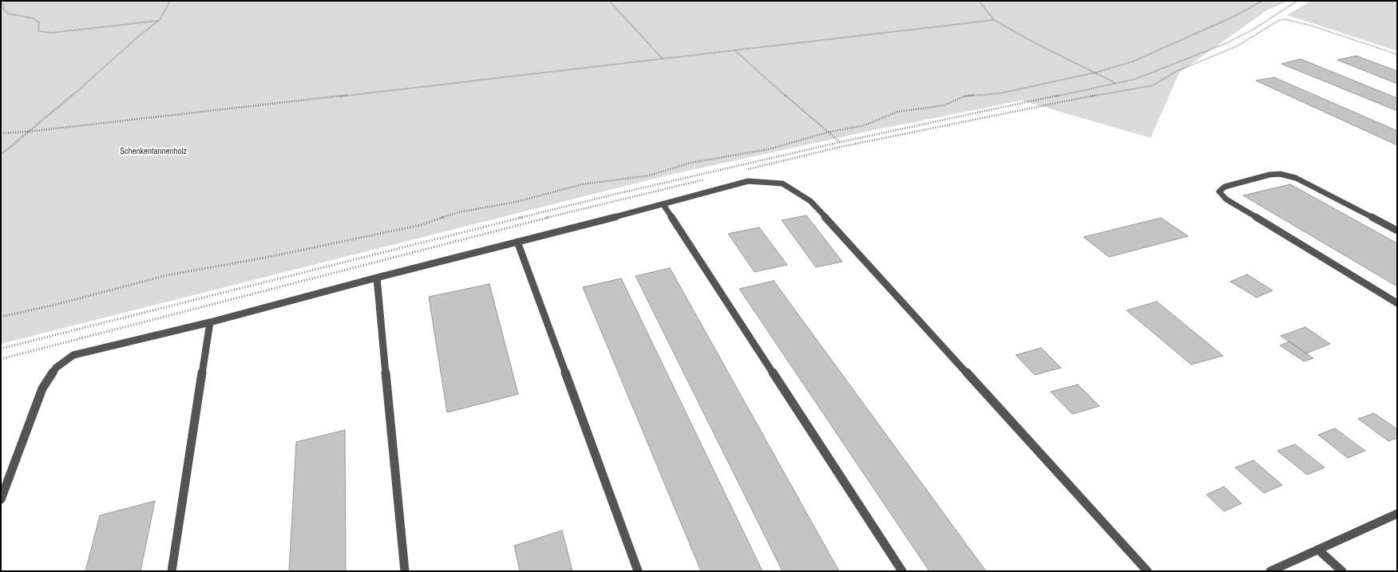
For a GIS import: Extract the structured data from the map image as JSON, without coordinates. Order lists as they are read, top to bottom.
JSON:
{
  "parks": ["Schenkentannenholz"]
}
